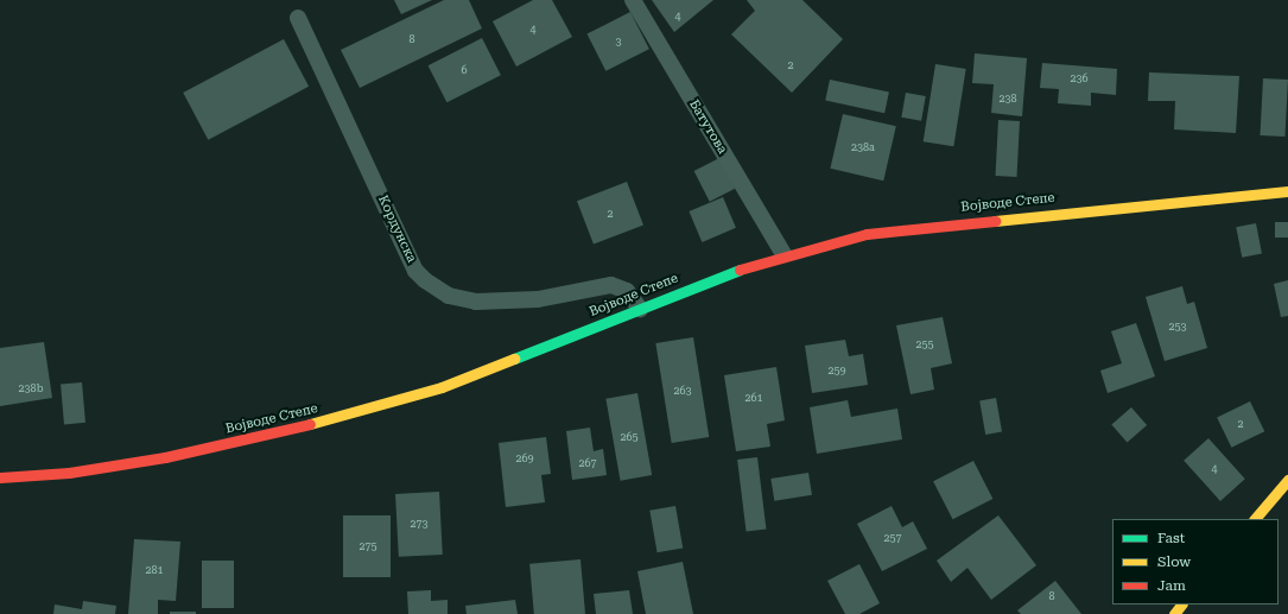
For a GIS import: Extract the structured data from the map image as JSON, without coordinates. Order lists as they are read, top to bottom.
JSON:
{
  "streets": {
    "main road": ["Војводе Степе"],
    "lane": ["Батутова", "Кордунска"]
  },
  "crossings": [
    ["Батутова", "Војводе Степе"],
    ["Војводе Степе", "Кордунска"]
  ],
  "house_numbers": [
    "4",
    "4",
    "8",
    "3",
    "2",
    "6",
    "236",
    "238",
    "238a",
    "2",
    "253",
    "255",
    "259",
    "238b",
    "263",
    "261",
    "2",
    "265",
    "269",
    "267",
    "4",
    "273",
    "257",
    "275",
    "281",
    "8"
  ],
  "legend": ["Fast", "Slow", "Jam"]
}
